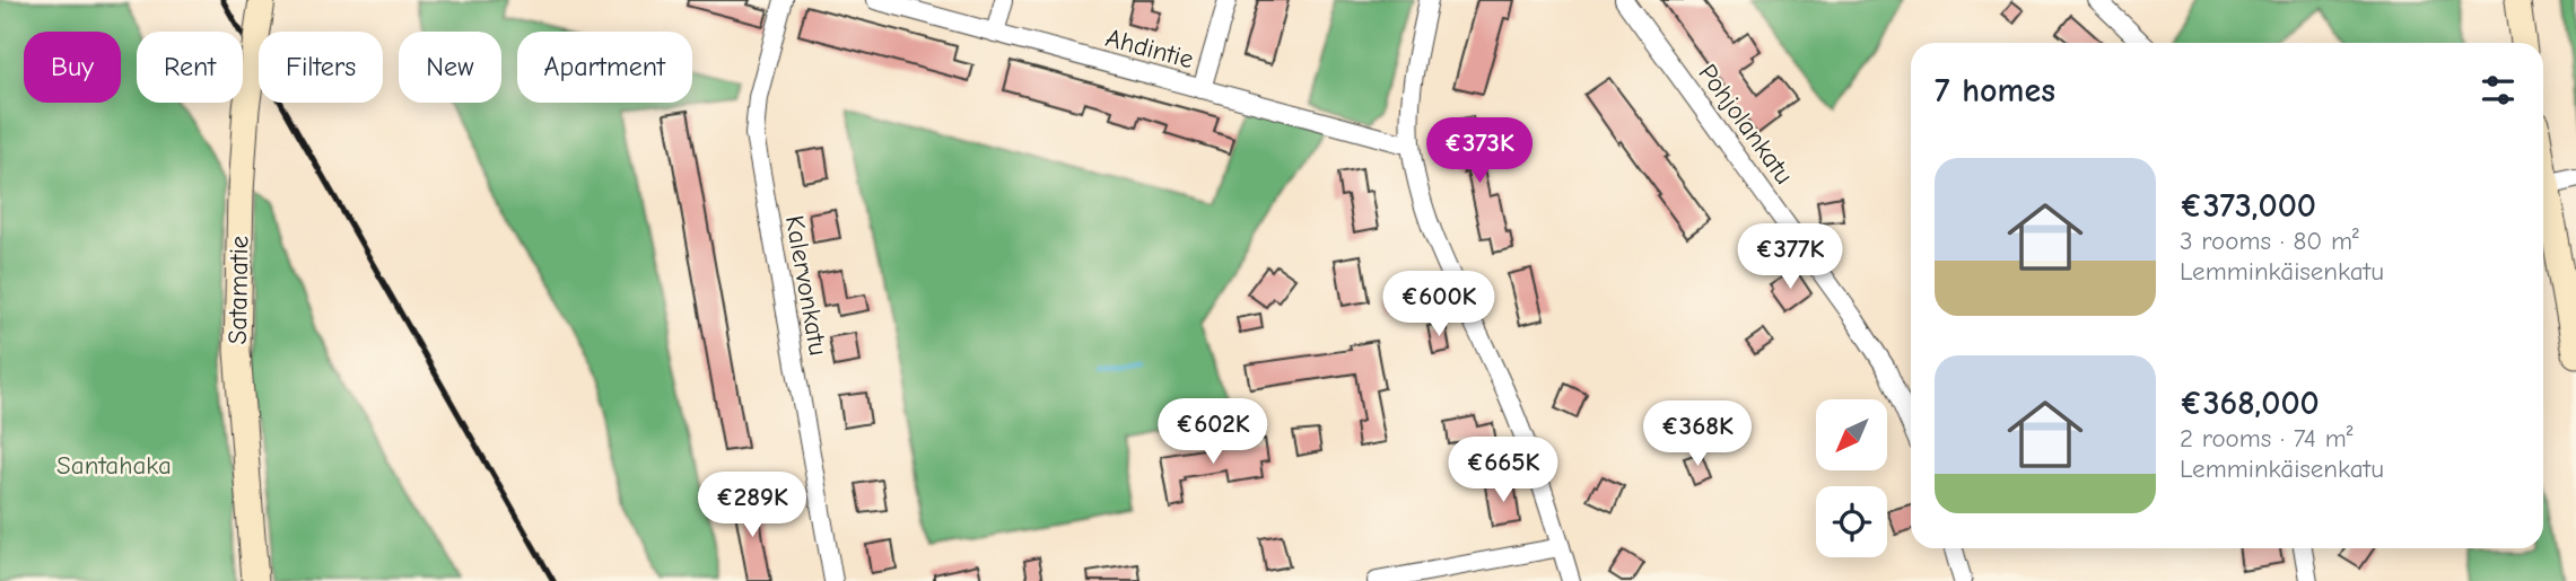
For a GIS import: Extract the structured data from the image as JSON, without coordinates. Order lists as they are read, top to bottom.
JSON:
{
  "streets": {
    "main road": ["Satamatie"],
    "street": ["Ahdintie", "Pohjolankatu", "Kalervonkatu"]
  },
  "parks": ["Santahaka"],
  "north": "bottom left",
  "page": {
    "chip": [
      "Buy",
      "Rent",
      "Filters",
      "New",
      "Apartment"
    ],
    "heading": "7 homes",
    "price": [
      "€373K",
      "€377K",
      "€600K",
      "€602K",
      "€368K",
      "€665K",
      "€289K"
    ],
    "list": [
      {
        "name": "€373,000",
        "note": "3 rooms · 80 m² · Lemminkäisenkatu"
      },
      {
        "name": "€368,000",
        "note": "2 rooms · 74 m² · Lemminkäisenkatu"
      }
    ]
  }
}
